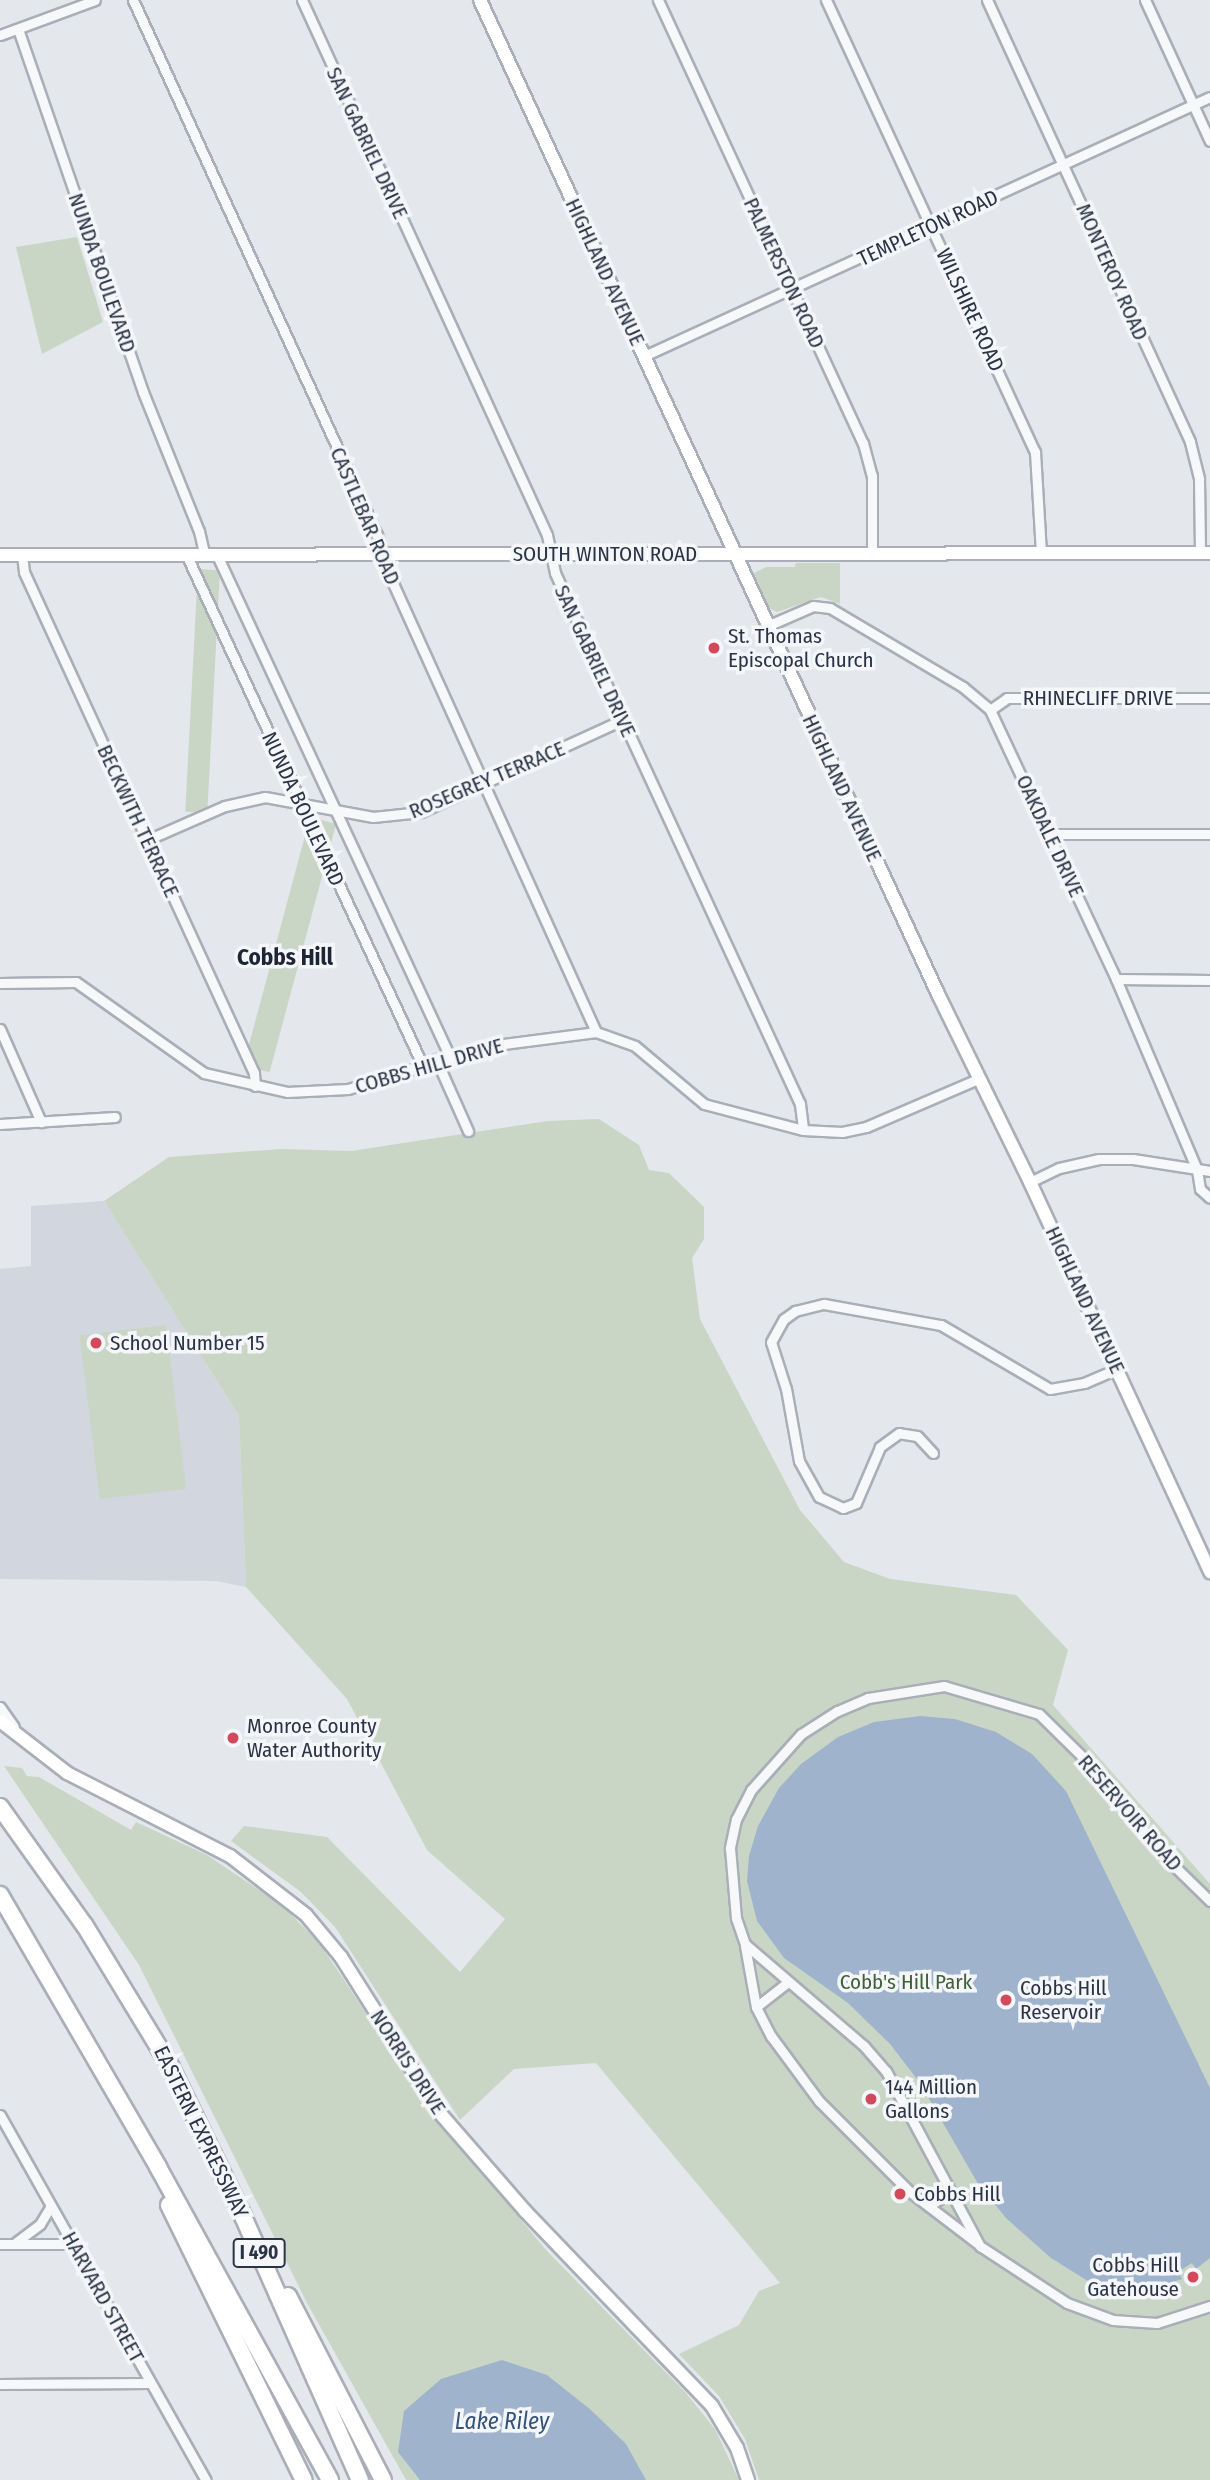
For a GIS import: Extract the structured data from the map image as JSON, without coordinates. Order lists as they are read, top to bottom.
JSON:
{
  "streets": {
    "highway": ["EASTERN EXPRESSWAY", "I 490"],
    "street": [
      "SAN GABRIEL DRIVE",
      "TEMPLETON ROAD",
      "HIGHLAND AVENUE",
      "MONTEROY ROAD",
      "NUNDA BOULEVARD",
      "PALMERSTON ROAD",
      "WILSHIRE ROAD",
      "CASTLEBAR ROAD",
      "SOUTH WINTON ROAD",
      "RHINECLIFF DRIVE",
      "ROSEGREY TERRACE",
      "BECKWITH TERRACE",
      "OAKDALE DRIVE",
      "COBBS HILL DRIVE",
      "RESERVOIR ROAD",
      "NORRIS DRIVE",
      "HARVARD STREET"
    ]
  },
  "crossings": [
    ["SAN GABRIEL DRIVE", "SOUTH WINTON ROAD"],
    ["SAN GABRIEL DRIVE", "ROSEGREY TERRACE"],
    ["SAN GABRIEL DRIVE", "COBBS HILL DRIVE"],
    ["TEMPLETON ROAD", "HIGHLAND AVENUE"],
    ["TEMPLETON ROAD", "MONTEROY ROAD"],
    ["TEMPLETON ROAD", "PALMERSTON ROAD"],
    ["TEMPLETON ROAD", "WILSHIRE ROAD"],
    ["HIGHLAND AVENUE", "SOUTH WINTON ROAD"],
    ["HIGHLAND AVENUE", "OAKDALE DRIVE"],
    ["HIGHLAND AVENUE", "COBBS HILL DRIVE"],
    ["MONTEROY ROAD", "SOUTH WINTON ROAD"],
    ["NUNDA BOULEVARD", "SOUTH WINTON ROAD"],
    ["NUNDA BOULEVARD", "ROSEGREY TERRACE"],
    ["NUNDA BOULEVARD", "COBBS HILL DRIVE"],
    ["PALMERSTON ROAD", "SOUTH WINTON ROAD"],
    ["WILSHIRE ROAD", "SOUTH WINTON ROAD"],
    ["CASTLEBAR ROAD", "SOUTH WINTON ROAD"],
    ["CASTLEBAR ROAD", "ROSEGREY TERRACE"],
    ["CASTLEBAR ROAD", "COBBS HILL DRIVE"],
    ["SOUTH WINTON ROAD", "BECKWITH TERRACE"],
    ["RHINECLIFF DRIVE", "OAKDALE DRIVE"],
    ["ROSEGREY TERRACE", "BECKWITH TERRACE"],
    ["BECKWITH TERRACE", "COBBS HILL DRIVE"]
  ],
  "districts": ["Cobbs Hill"],
  "water": ["Lake Riley"],
  "parks": ["Cobb's Hill Park"],
  "places": [
    "St. Thomas Episcopal Church",
    "School Number 15",
    "Monroe County Water Authority",
    "Cobbs Hill Reservoir",
    "144 Million Gallons",
    "Cobbs Hill",
    "Cobbs Hill Gatehouse"
  ]
}
